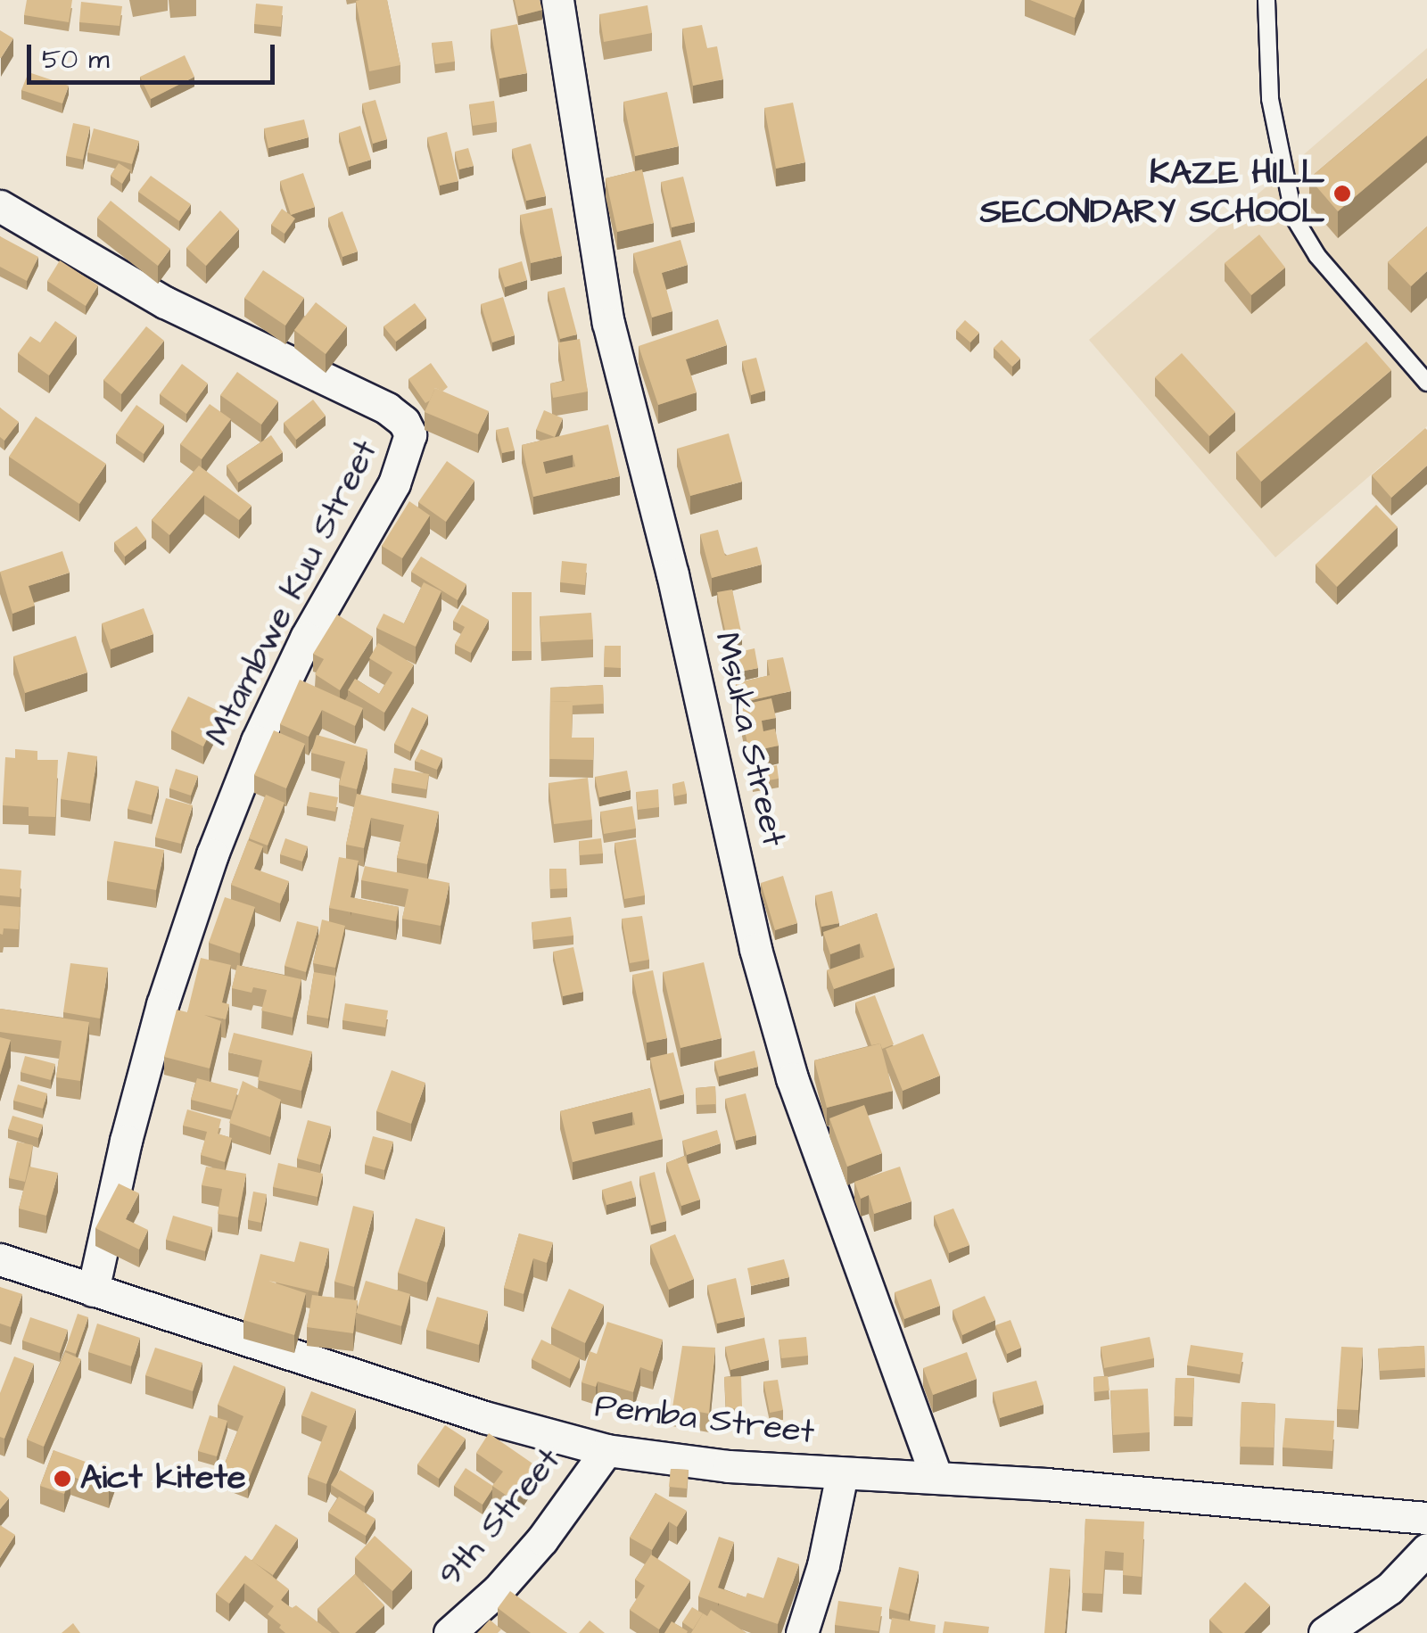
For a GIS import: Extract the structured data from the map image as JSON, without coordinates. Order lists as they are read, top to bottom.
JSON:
{
  "streets": {
    "street": [
      "Mtambwe Kuu Street",
      "Msuka Street",
      "Pemba Street",
      "9th Street"
    ]
  },
  "crossings": [
    ["Mtambwe Kuu Street", "Pemba Street"],
    ["Msuka Street", "Pemba Street"],
    ["Pemba Street", "9th Street"]
  ],
  "places": ["KAZE HILL SECONDARY SCHOOL", "Aict kitete"],
  "scale_bar": "50 m"
}
